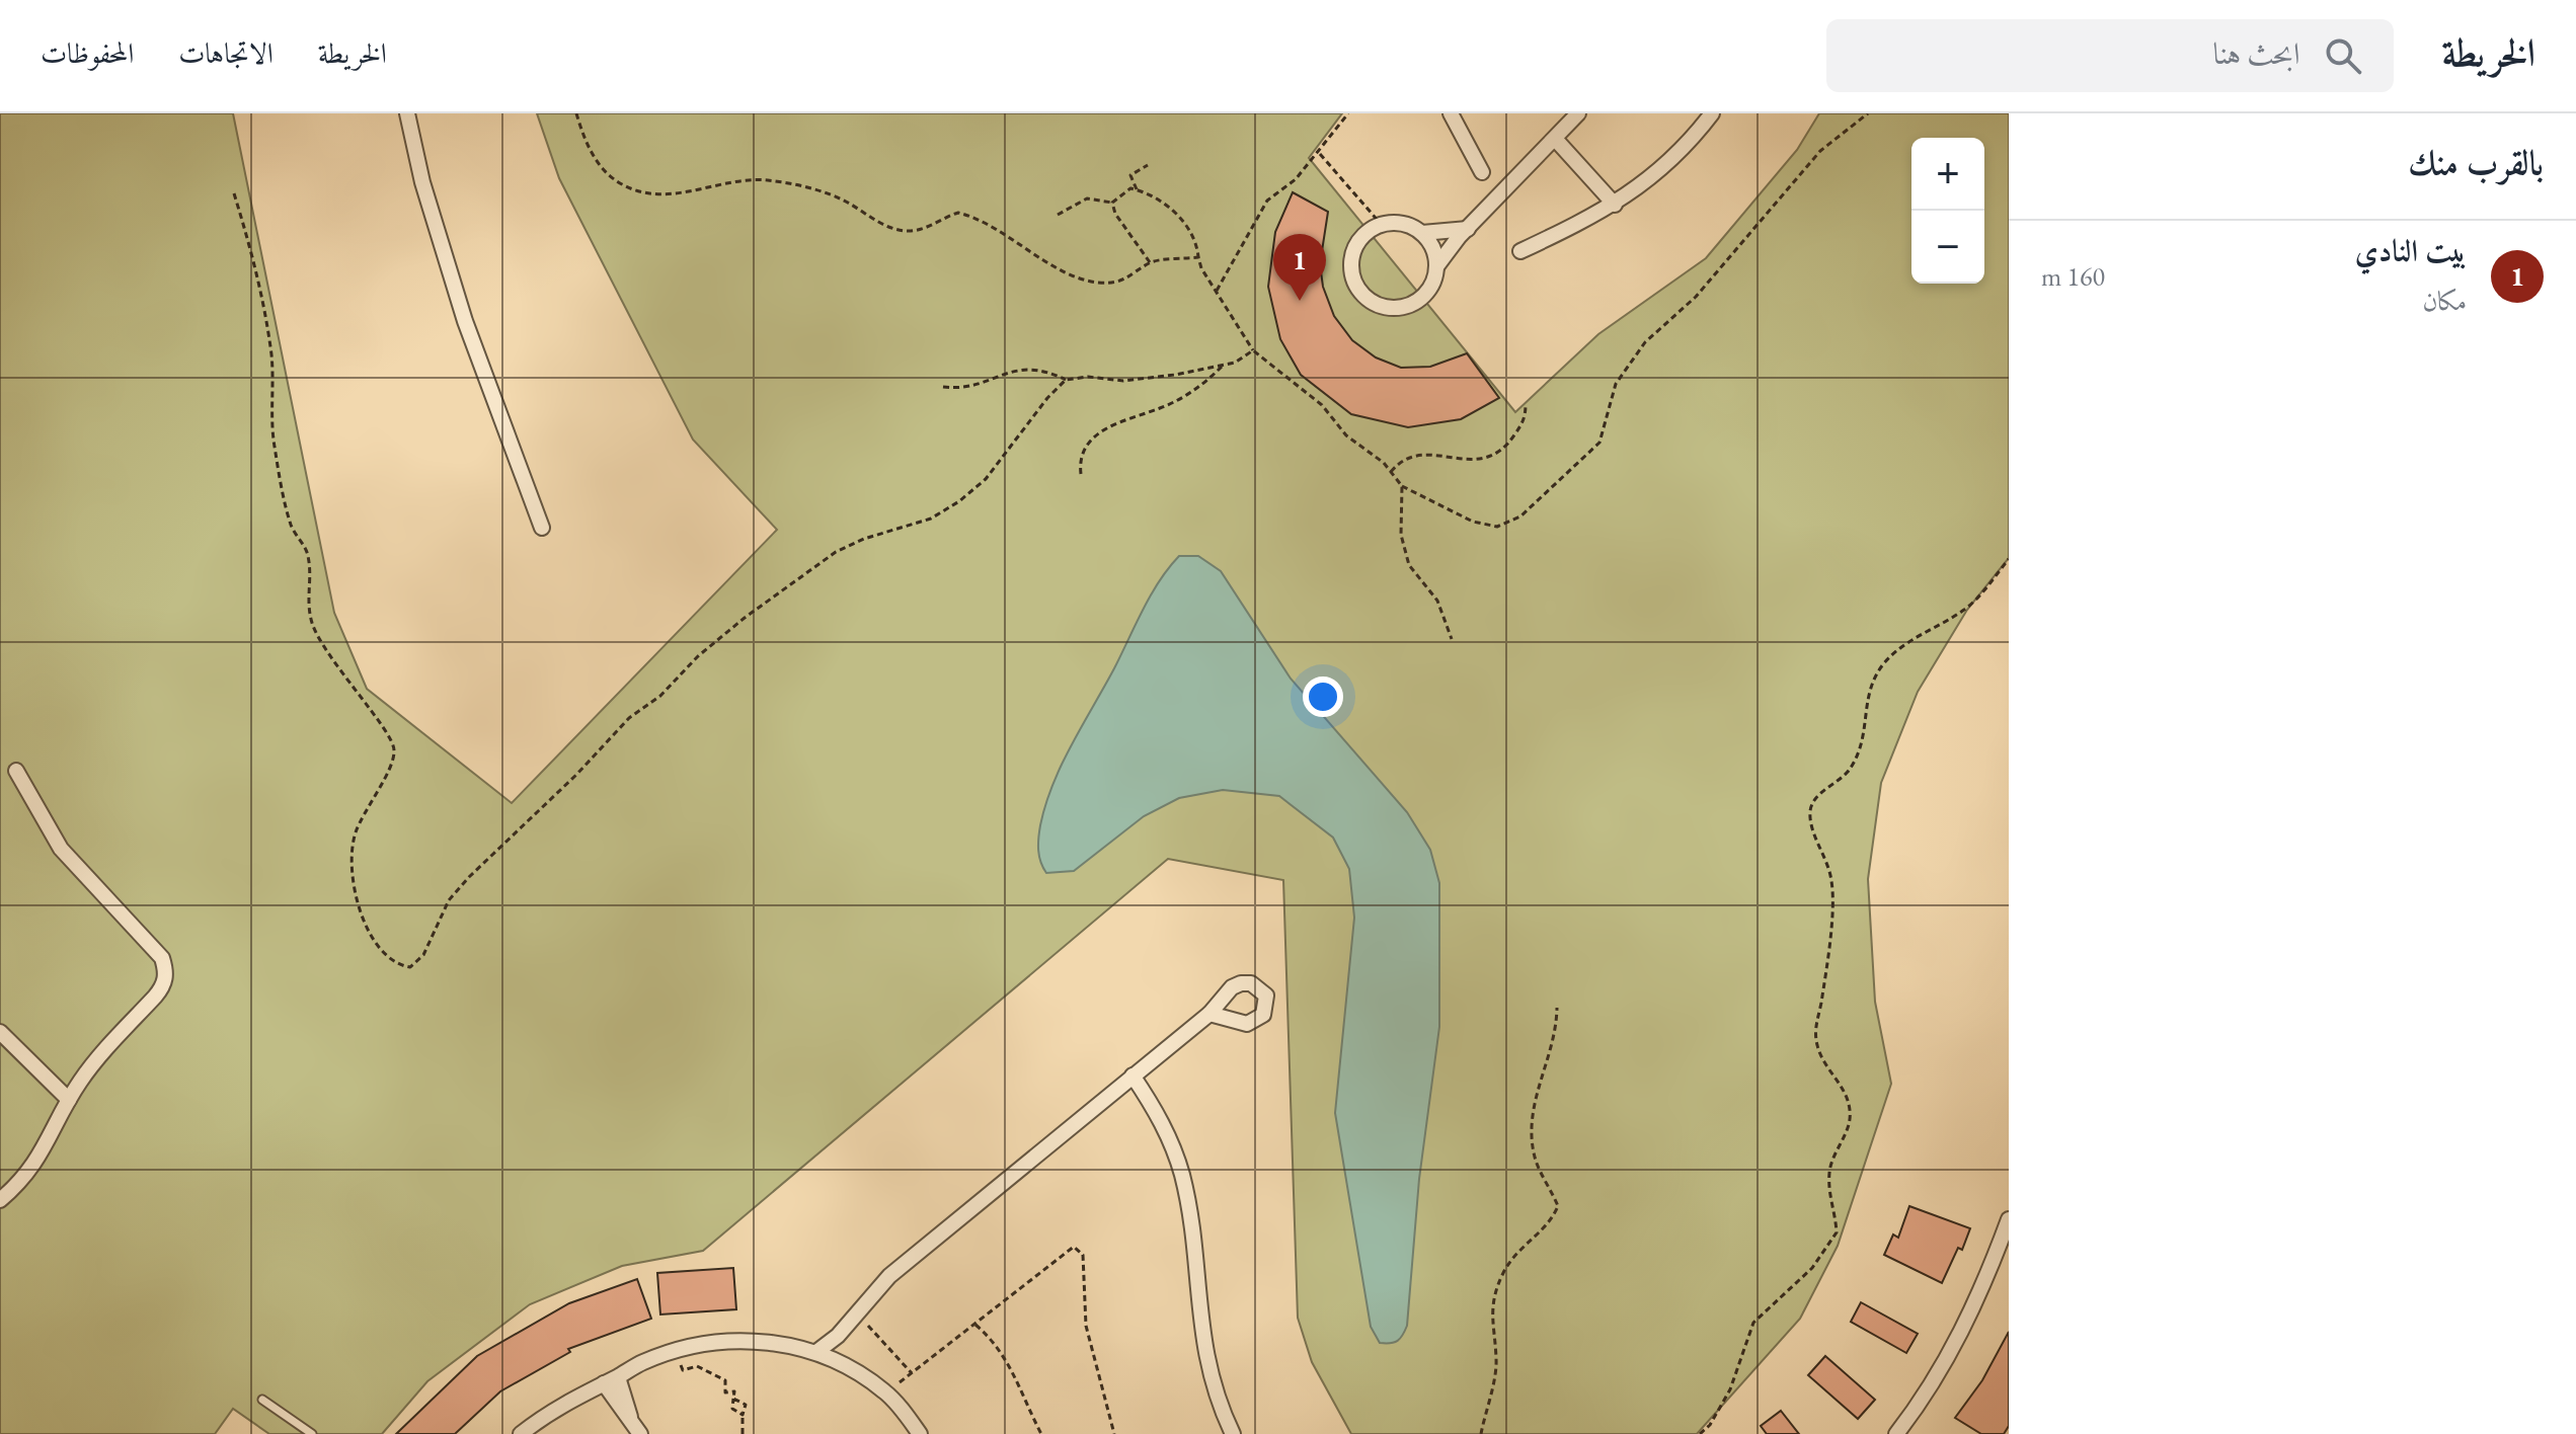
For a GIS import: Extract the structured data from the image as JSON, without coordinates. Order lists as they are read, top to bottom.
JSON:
{
  "page": {
    "header": "الخريطة",
    "search": "ابحث هنا",
    "nav": ["الخريطة", "الاتجاهات", "المحفوظات"],
    "heading": "بالقرب منك",
    "map_buttons": ["+", "−"],
    "list": [
      {
        "mark": "1",
        "name": "بيت النادي",
        "note": "مكان",
        "value": "160 m"
      }
    ],
    "pins": "1"
  }
}
